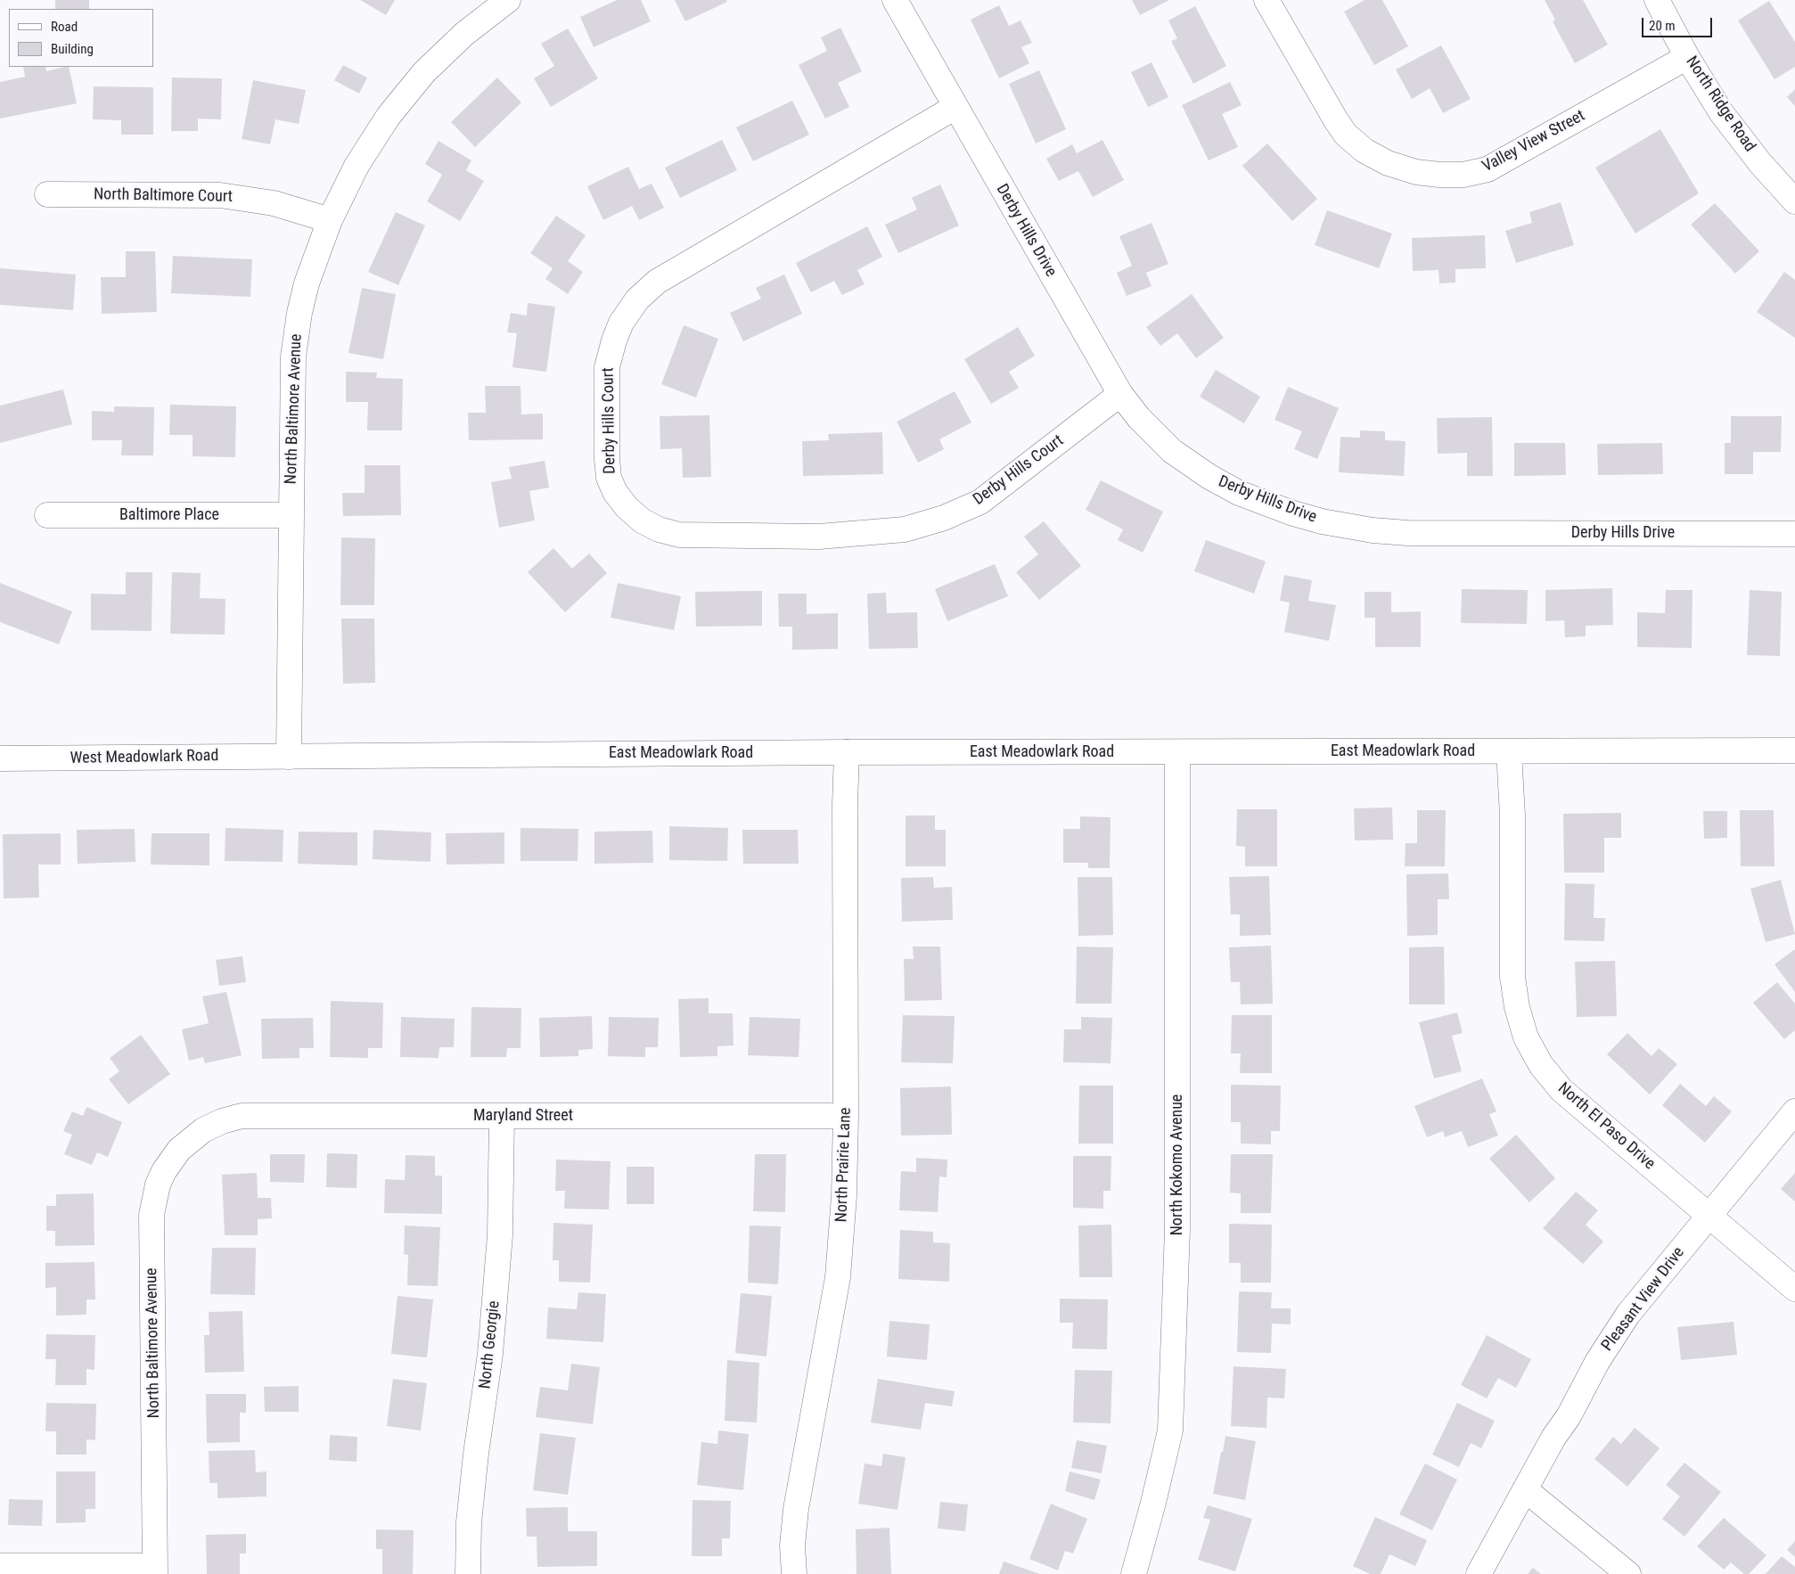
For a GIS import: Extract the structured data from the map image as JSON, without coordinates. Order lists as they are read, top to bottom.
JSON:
{
  "streets": {
    "street": [
      "North Ridge Road",
      "Valley View Street",
      "North Baltimore Court",
      "Derby Hills Drive",
      "North Baltimore Avenue",
      "Derby Hills Court",
      "Baltimore Place",
      "East Meadowlark Road",
      "West Meadowlark Road",
      "Maryland Street",
      "North El Paso Drive",
      "North Prairie Lane",
      "North Kokomo Avenue",
      "Pleasant View Drive",
      "North Georgie"
    ]
  },
  "crossings": [
    ["North Ridge Road", "Valley View Street"],
    ["North Baltimore Court", "North Baltimore Avenue"],
    ["Derby Hills Drive", "Derby Hills Court"],
    ["North Baltimore Avenue", "Baltimore Place"],
    ["North Baltimore Avenue", "East Meadowlark Road"],
    ["North Baltimore Avenue", "West Meadowlark Road"],
    ["North Baltimore Avenue", "Maryland Street"],
    ["East Meadowlark Road", "West Meadowlark Road"],
    ["East Meadowlark Road", "North El Paso Drive"],
    ["East Meadowlark Road", "North Prairie Lane"],
    ["East Meadowlark Road", "North Kokomo Avenue"],
    ["Maryland Street", "North Prairie Lane"],
    ["Maryland Street", "North Georgie"],
    ["North El Paso Drive", "Pleasant View Drive"]
  ],
  "legend": ["Road", "Building"],
  "scale_bar": "20 m"
}
